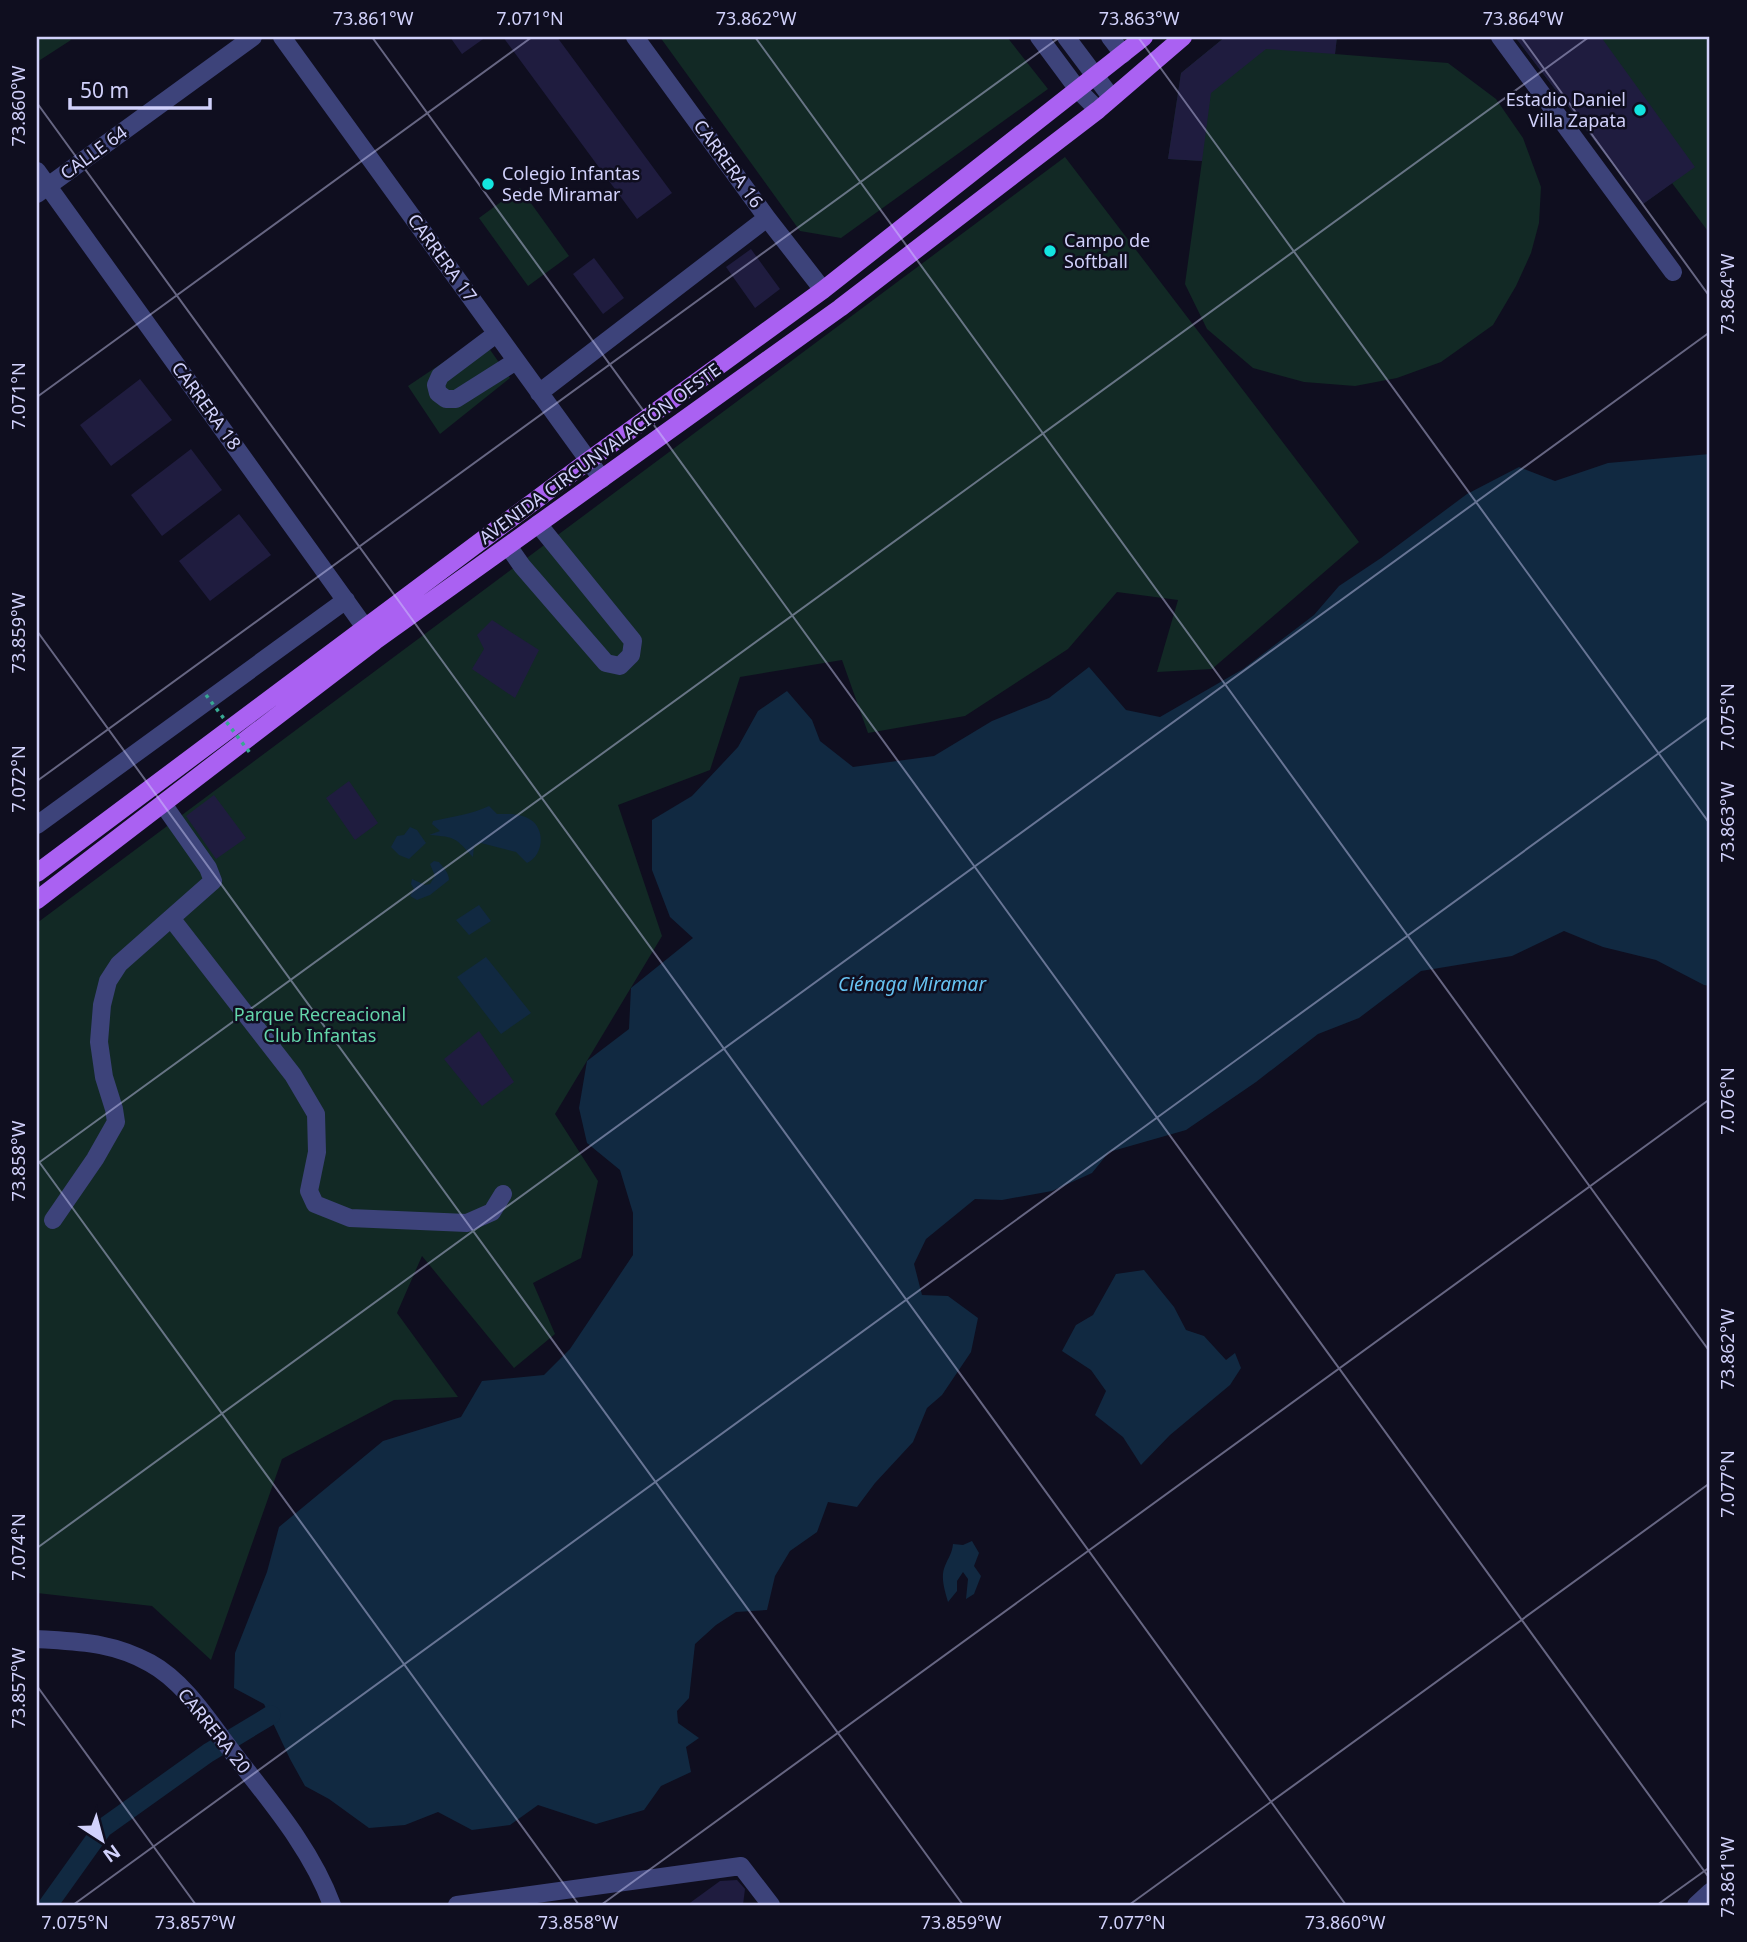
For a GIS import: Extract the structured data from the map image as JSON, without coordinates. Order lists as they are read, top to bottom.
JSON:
{
  "streets": {
    "main road": ["AVENIDA CIRCUNVALACIÓN OESTE"],
    "street": [
      "CALLE 64",
      "CARRERA 16",
      "CARRERA 17",
      "CARRERA 18",
      "CARRERA 20"
    ]
  },
  "crossings": [
    ["CALLE 64", "CARRERA 18"],
    ["CARRERA 16", "AVENIDA CIRCUNVALACIÓN OESTE"],
    ["CARRERA 17", "AVENIDA CIRCUNVALACIÓN OESTE"],
    ["CARRERA 18", "AVENIDA CIRCUNVALACIÓN OESTE"]
  ],
  "water": ["Ciénaga Miramar"],
  "parks": ["Parque Recreacional Club Infantas"],
  "places": ["Estadio Daniel Villa Zapata", "Colegio Infantas Sede Miramar", "Campo de Softball"],
  "scale_bar": "50 m",
  "north": "bottom right",
  "coordinates": [
    "73.861°W",
    "7.071°N",
    "73.862°W",
    "73.863°W",
    "73.864°W",
    "73.860°W",
    "73.859°W",
    "7.075°N",
    "7.072°N",
    "7.076°N",
    "73.858°W",
    "7.077°N",
    "7.074°N",
    "73.857°W"
  ]
}
